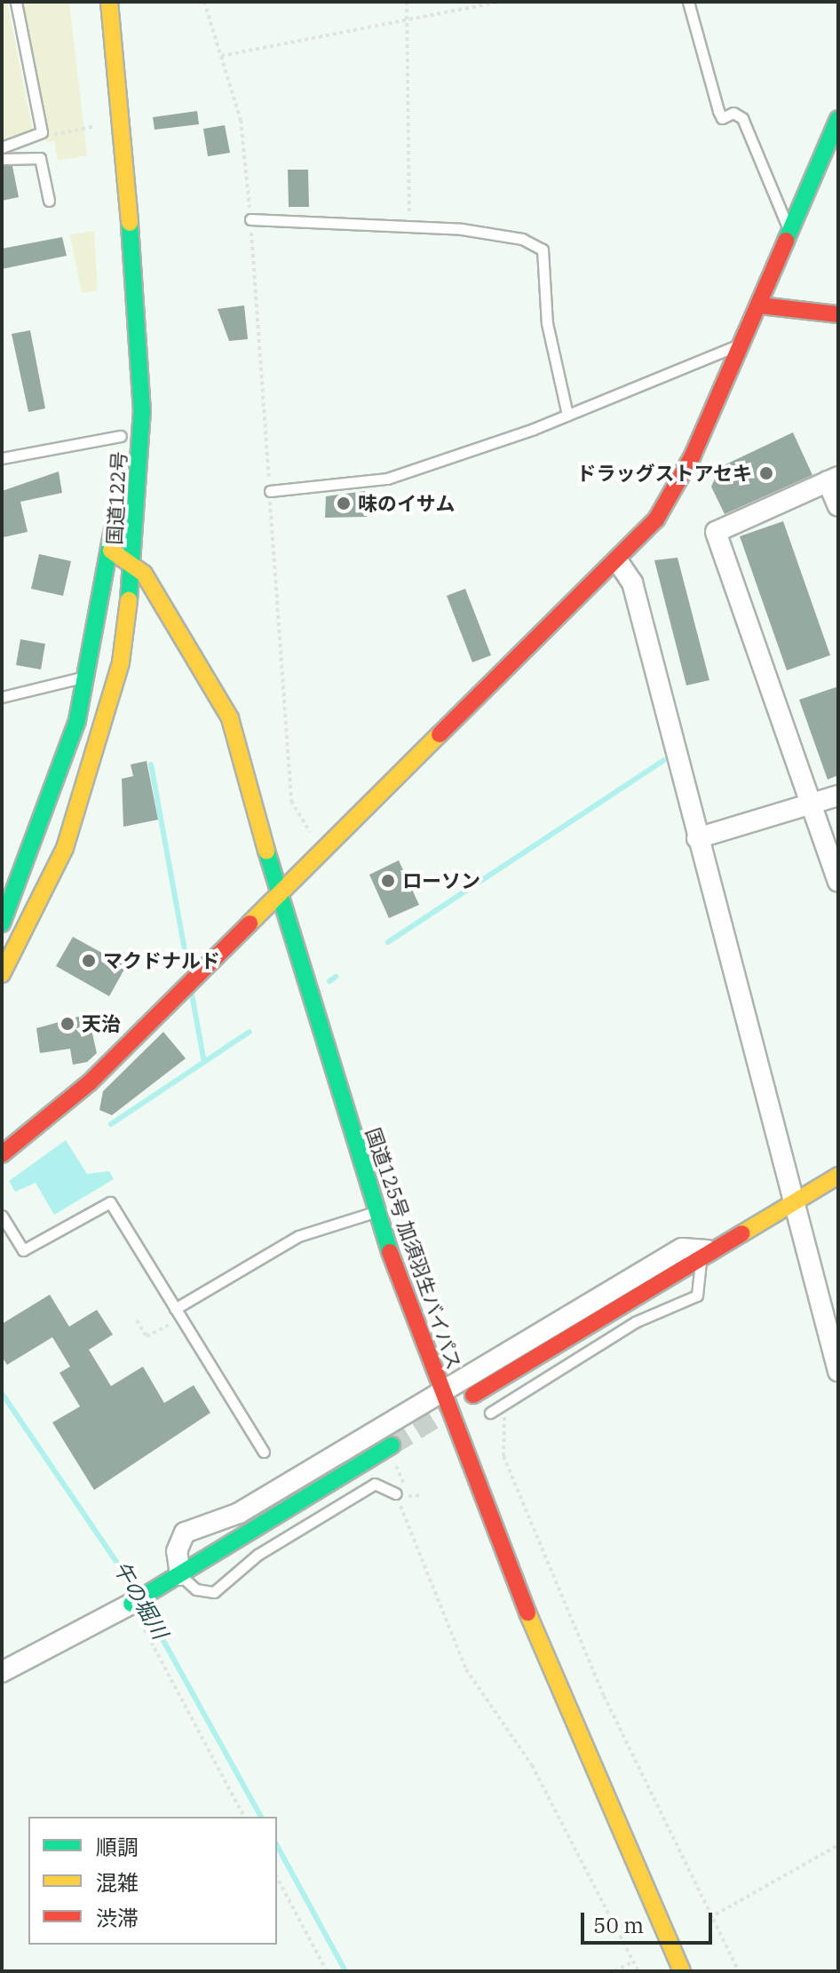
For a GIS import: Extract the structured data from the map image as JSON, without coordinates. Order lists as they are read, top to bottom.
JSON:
{
  "streets": {
    "main road": ["国道122号", "国道125号 加須羽生バイパス"]
  },
  "crossings": [
    ["国道122号", "国道125号 加須羽生バイパス"]
  ],
  "water": ["午の堀川"],
  "places": [
    "ドラッグストアセキ",
    "味のイサム",
    "ローソン",
    "マクドナルド",
    "天治"
  ],
  "legend": ["順調", "混雑", "渋滞"],
  "scale_bar": "50 m"
}
